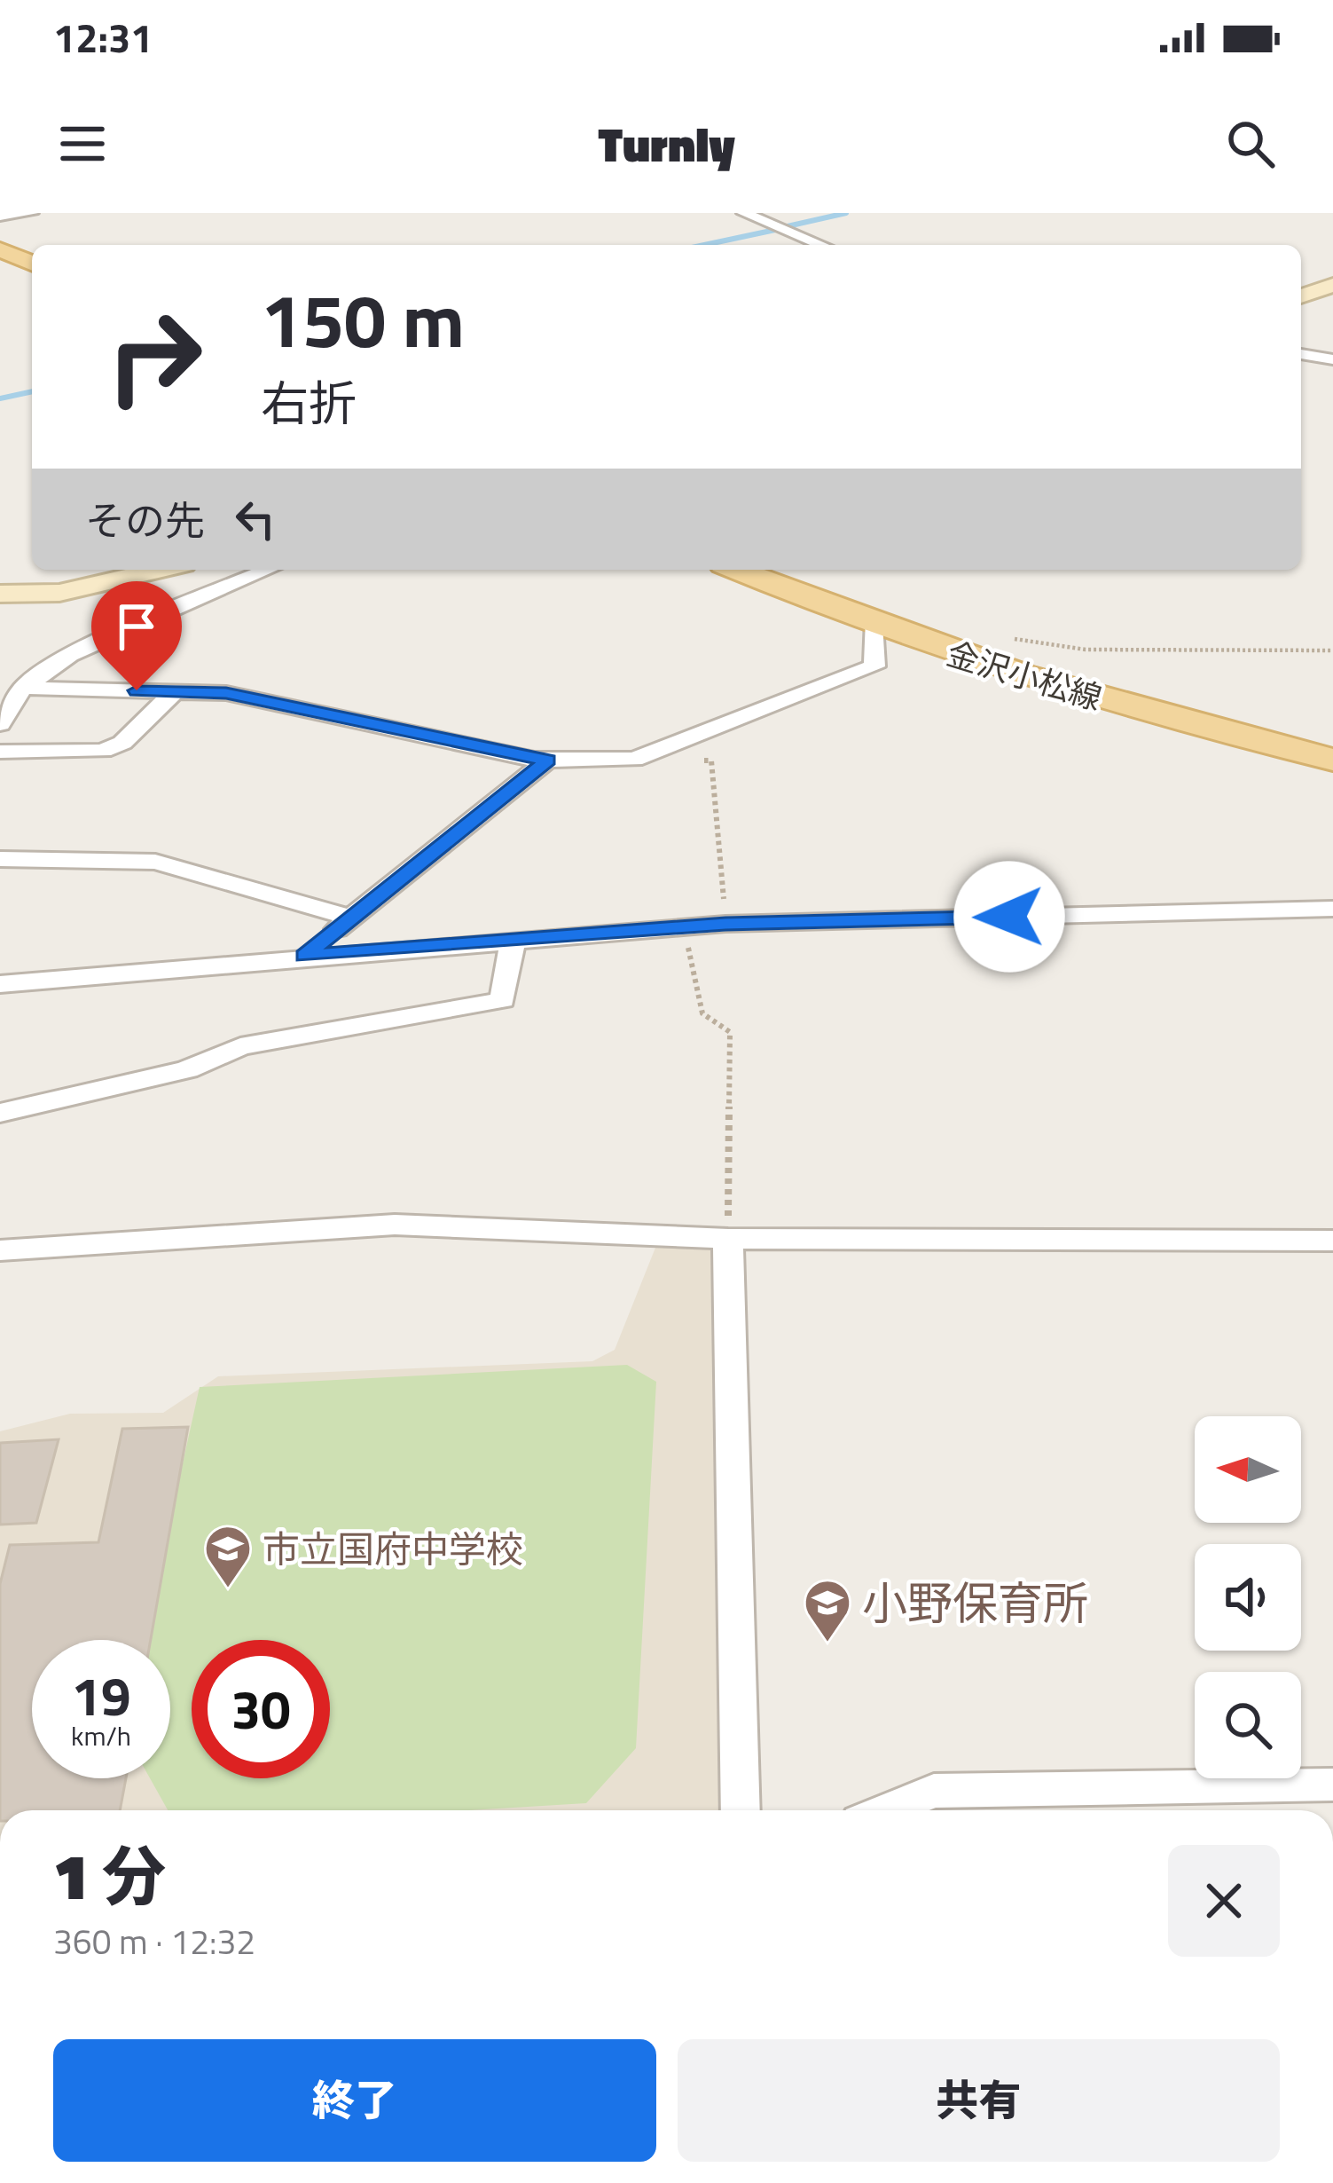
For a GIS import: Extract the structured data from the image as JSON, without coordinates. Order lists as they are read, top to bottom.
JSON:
{
  "streets": {
    "main road": ["金沢小松線"]
  },
  "places": {
    "school or university": ["市立国府中学校", "小野保育所"]
  },
  "north": "left",
  "page": {
    "status": "12:31",
    "header": "Turnly",
    "turn": ["150 m", "右折"],
    "then": "その先",
    "speed": "19 km/h",
    "limit": "30",
    "heading": ["1 分", "360 m · 12:32"],
    "buttons": ["終了", "共有"]
  }
}
